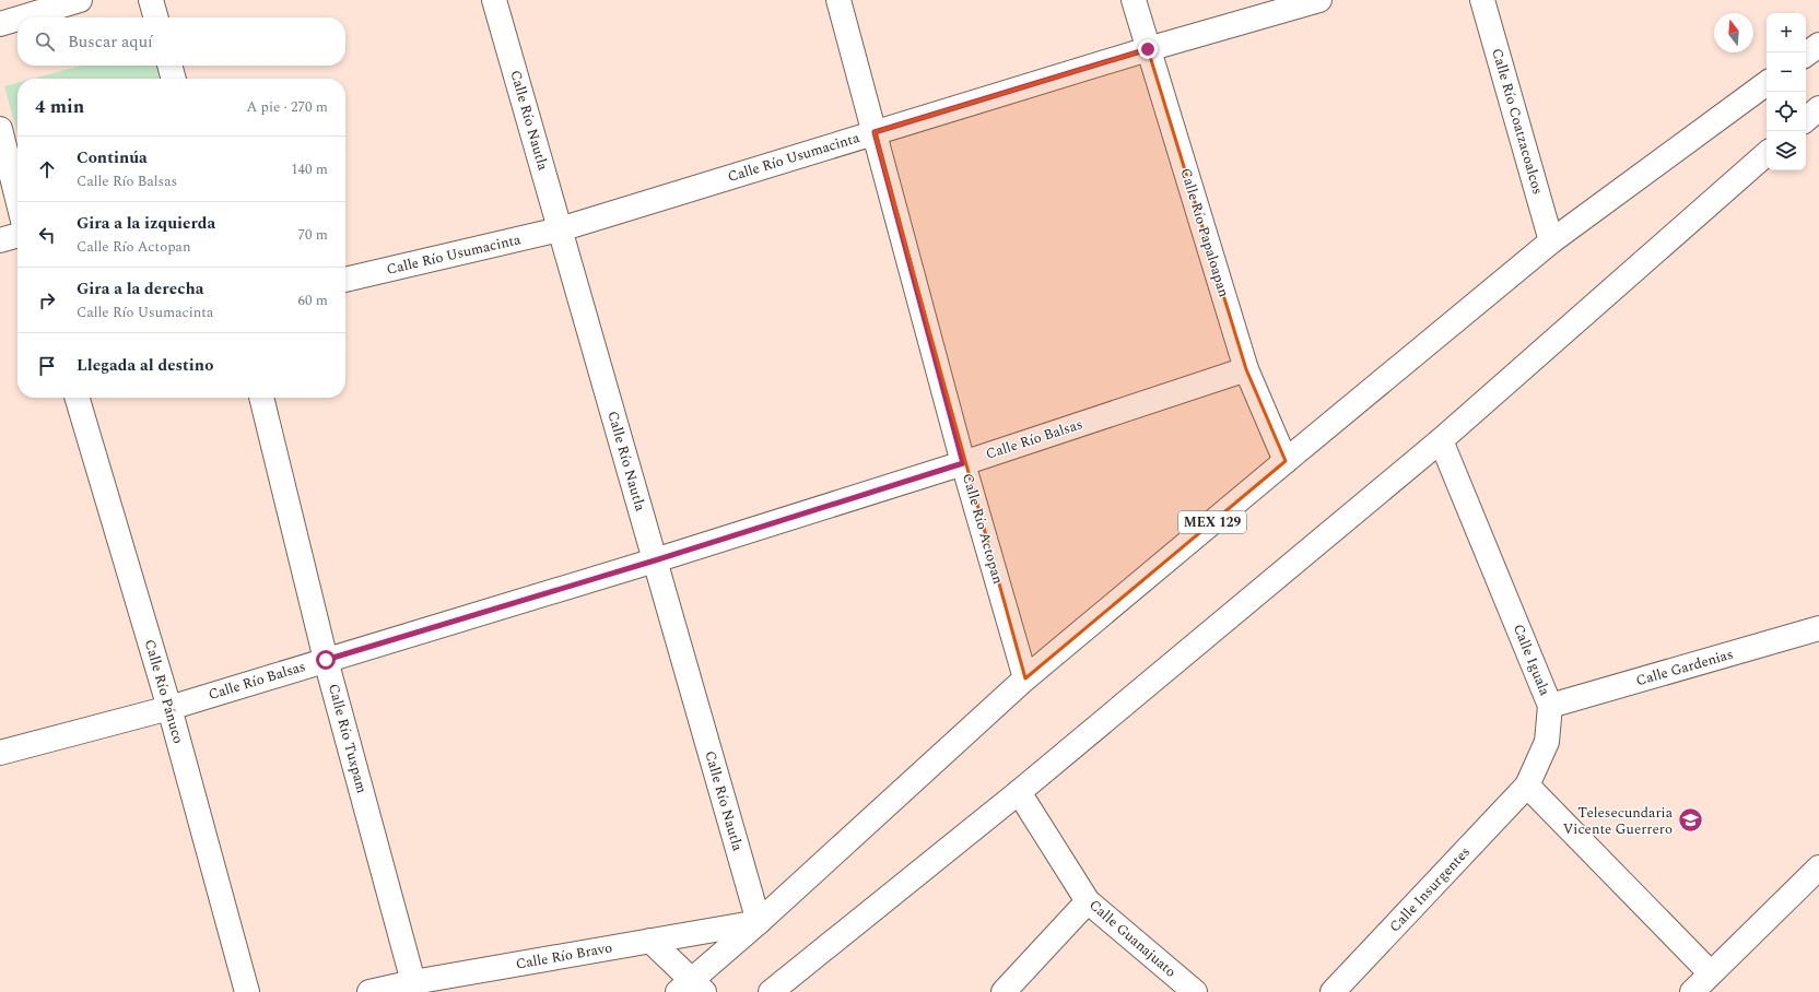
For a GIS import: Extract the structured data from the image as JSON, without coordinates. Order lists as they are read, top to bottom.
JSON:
{
  "streets": {
    "street": [
      "Calle Río Nautla",
      "Calle Río Coatzacoalcos",
      "Calle Río Usumacinta",
      "Calle Río Papaloapan",
      "Calle Río Balsas",
      "MEX 129",
      "Calle Río Actopan",
      "Calle Iguala",
      "Calle Gardenias",
      "Calle Río Pánuco",
      "Calle Río Tuxpam",
      "Calle Insurgentes",
      "Calle Guanajuato",
      "Calle Río Bravo"
    ]
  },
  "crossings": [
    ["Calle Río Nautla", "Calle Río Usumacinta"],
    ["Calle Río Nautla", "Calle Río Balsas"],
    ["Calle Río Nautla", "MEX 129"],
    ["Calle Río Nautla", "Calle Río Bravo"],
    ["Calle Río Coatzacoalcos", "MEX 129"],
    ["Calle Río Usumacinta", "Calle Río Papaloapan"],
    ["Calle Río Usumacinta", "Calle Río Actopan"],
    ["Calle Río Papaloapan", "Calle Río Balsas"],
    ["Calle Río Papaloapan", "MEX 129"],
    ["Calle Río Balsas", "Calle Río Actopan"],
    ["Calle Río Balsas", "Calle Río Pánuco"],
    ["Calle Río Balsas", "Calle Río Tuxpam"],
    ["MEX 129", "Calle Río Actopan"],
    ["MEX 129", "Calle Río Bravo"],
    ["Calle Iguala", "Calle Gardenias"],
    ["Calle Iguala", "Calle Insurgentes"],
    ["Calle Río Tuxpam", "Calle Río Bravo"]
  ],
  "places": {
    "school or university": ["Telesecundaria Vicente Guerrero"]
  },
  "north": "top",
  "page": {
    "map_buttons": ["+", "−"],
    "search": "Buscar aquí",
    "heading": ["4 min", "A pie · 270 m"],
    "list": [
      ["Continúa", "Calle Río Balsas", "140 m"],
      ["Gira a la izquierda", "Calle Río Actopan", "70 m"],
      ["Gira a la derecha", "Calle Río Usumacinta", "60 m"],
      "Llegada al destino"
    ]
  }
}
